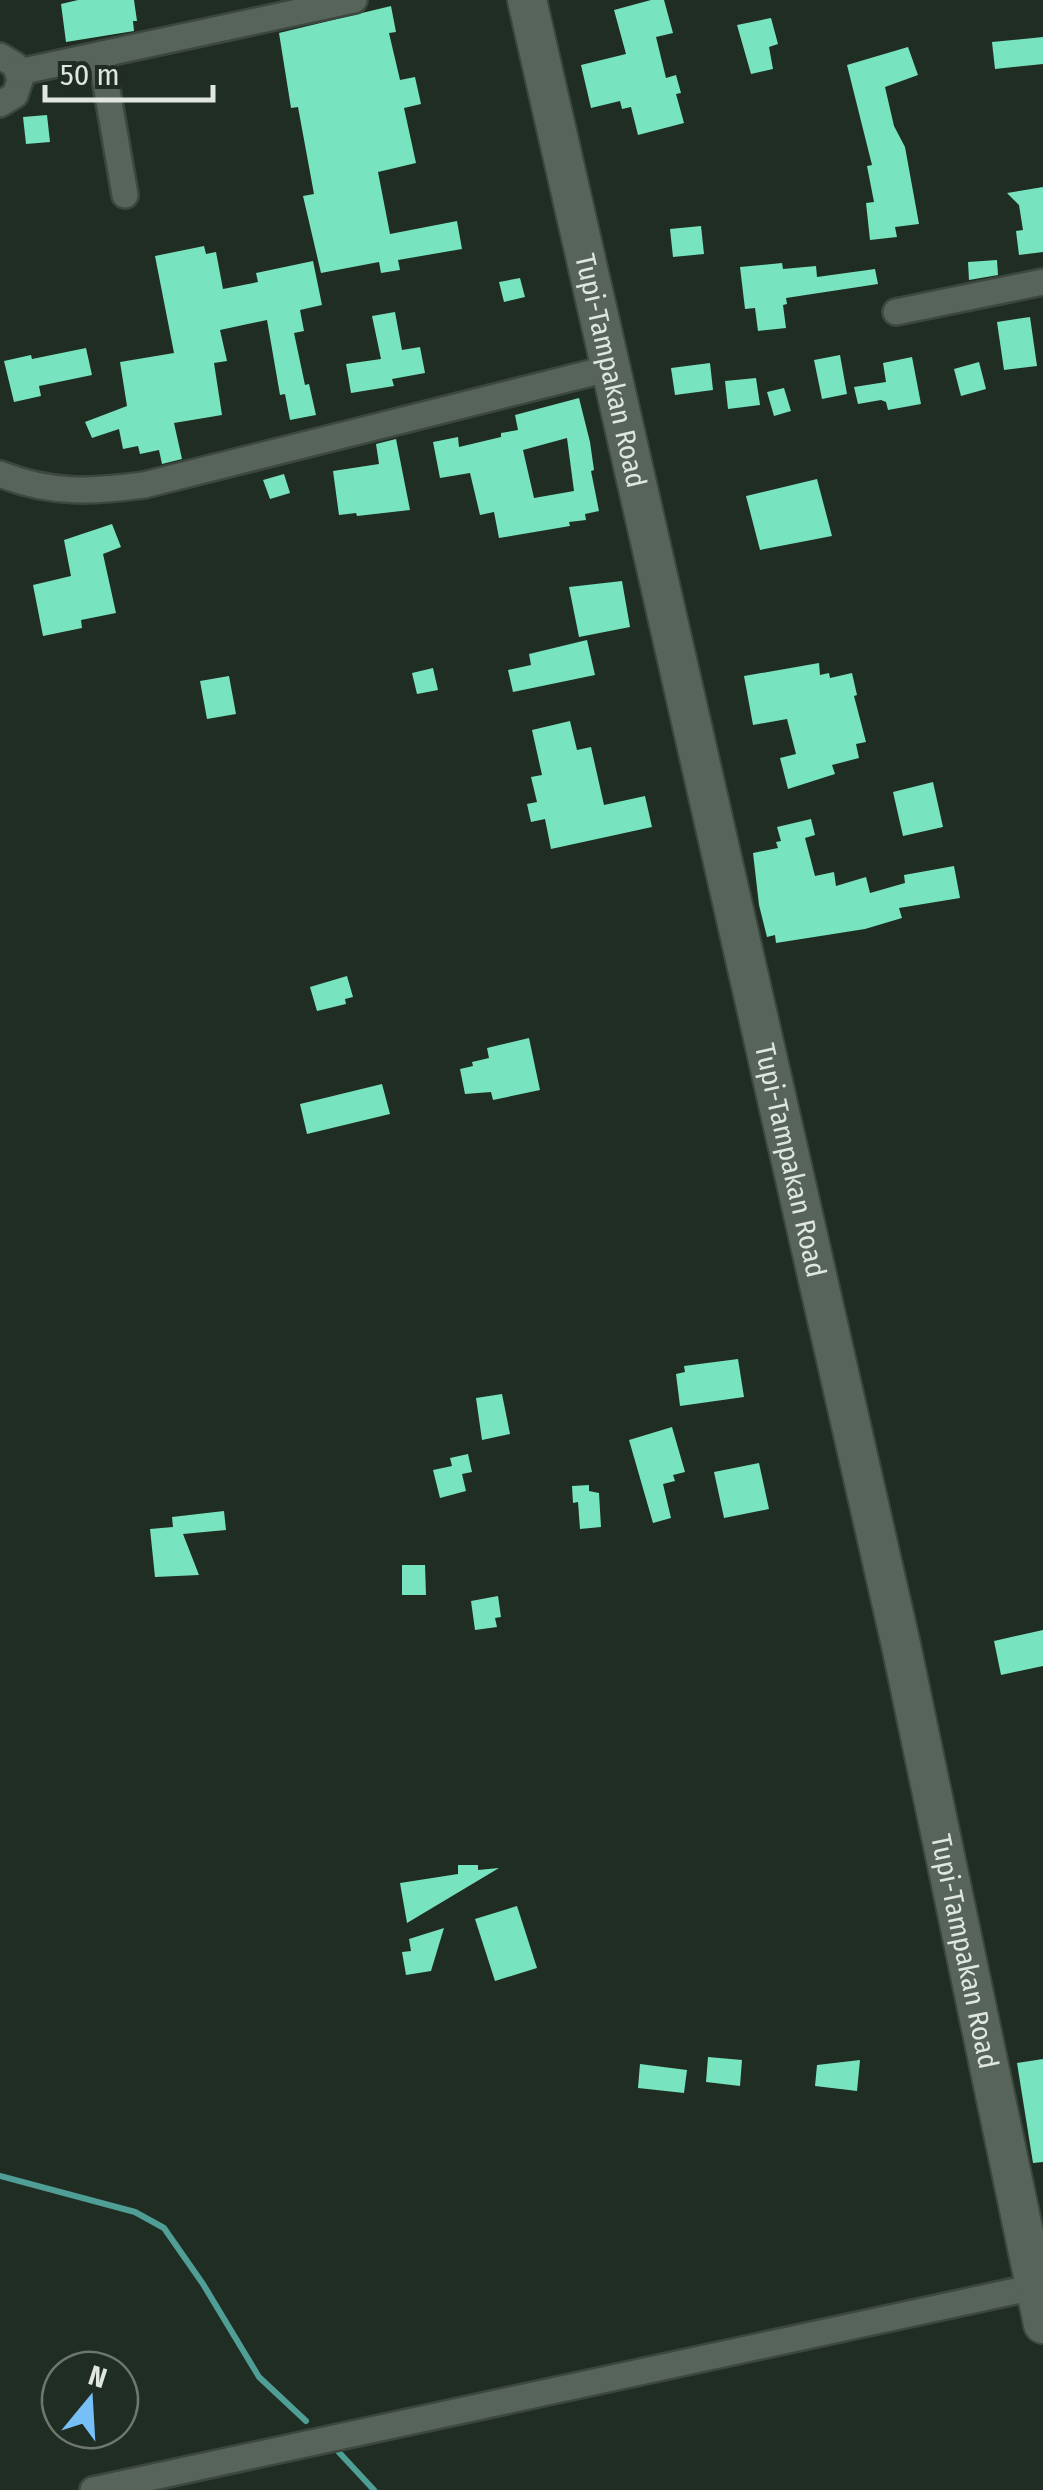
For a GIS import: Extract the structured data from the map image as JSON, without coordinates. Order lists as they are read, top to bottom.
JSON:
{
  "streets": {
    "main road": ["Tupi-Tampakan Road"]
  },
  "scale_bar": "50 m",
  "north": "top"
}
